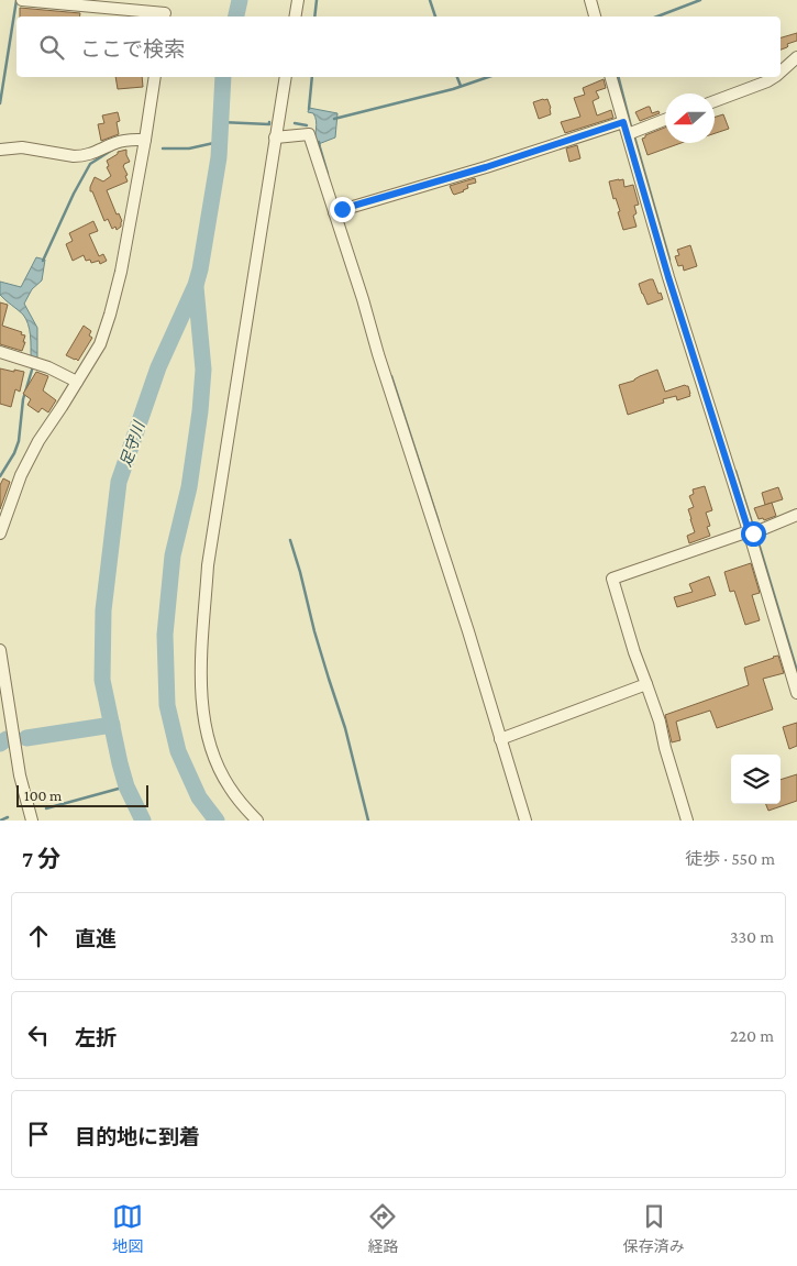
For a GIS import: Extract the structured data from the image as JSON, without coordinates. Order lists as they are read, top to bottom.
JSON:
{
  "water": ["足守川"],
  "scale_bar": "100 m",
  "north": "left",
  "page": {
    "search": "ここで検索",
    "scale": "100 m",
    "heading": ["7 分", "徒歩 · 550 m"],
    "list": [
      ["直進", "330 m"],
      ["左折", "220 m"],
      "目的地に到着"
    ],
    "nav": ["地図", "経路", "保存済み"]
  }
}
